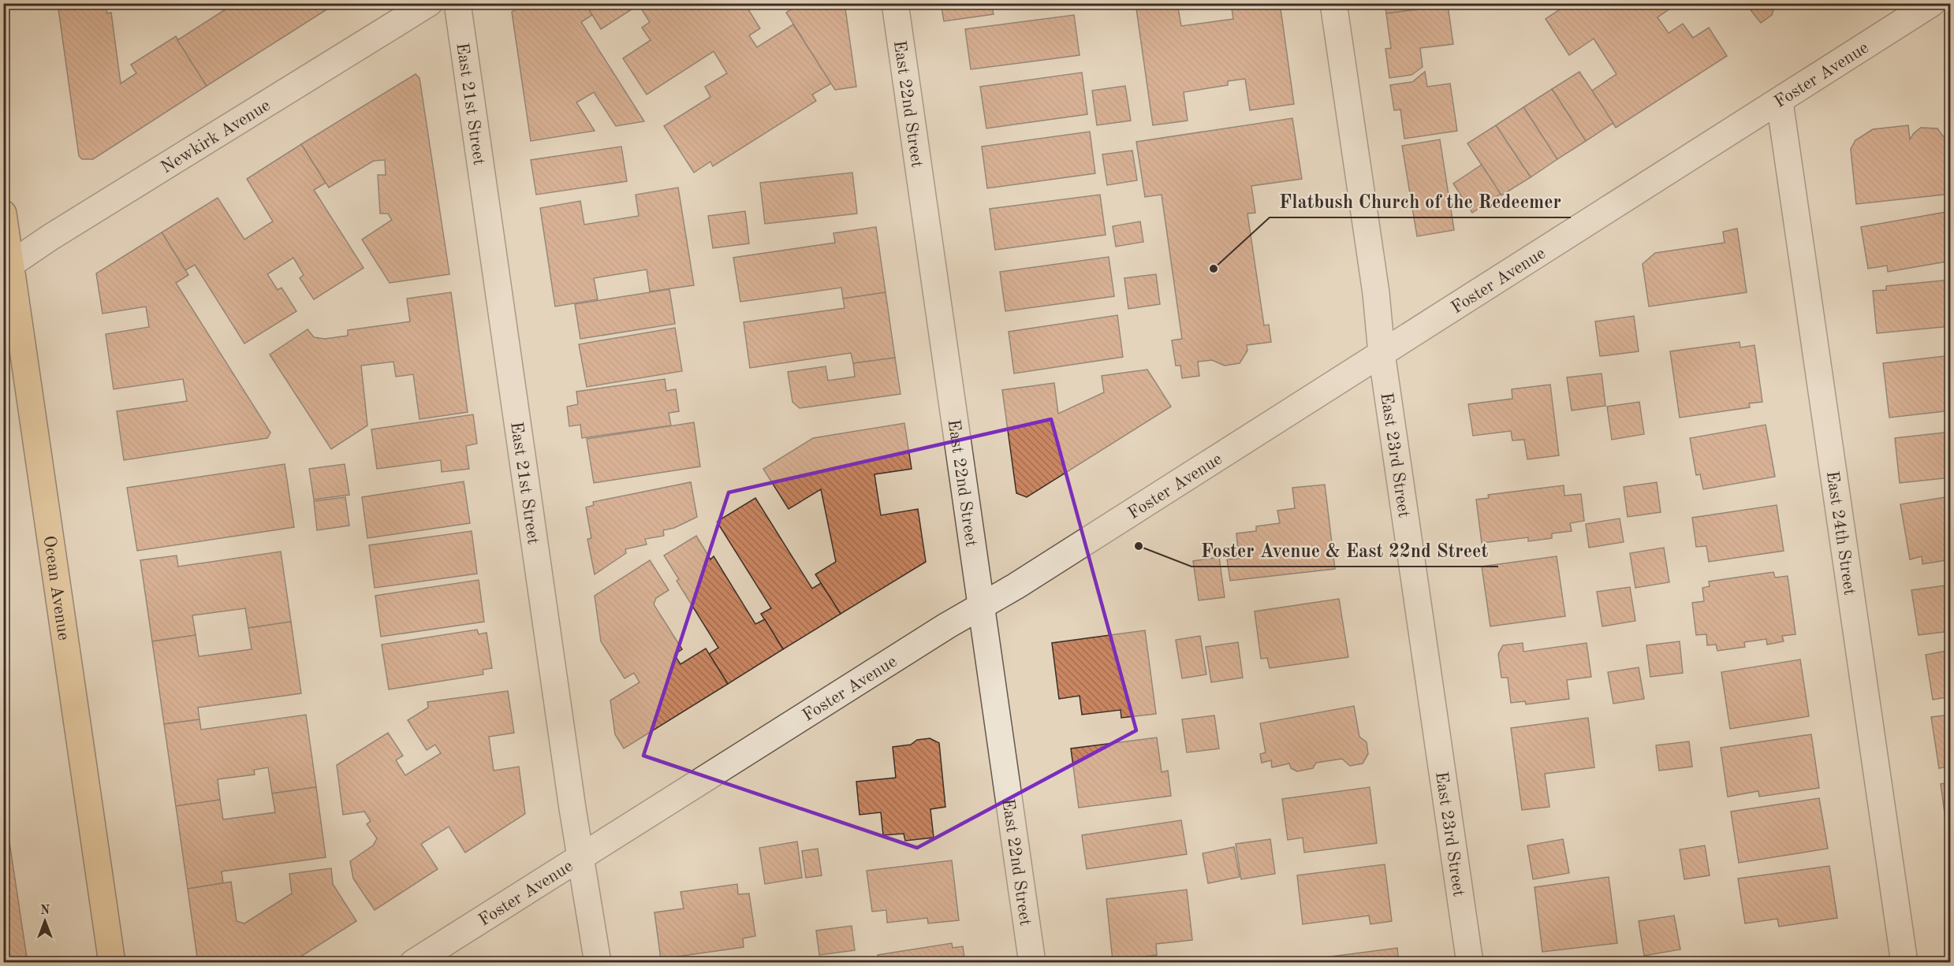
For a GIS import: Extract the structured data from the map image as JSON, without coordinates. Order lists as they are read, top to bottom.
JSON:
{
  "streets": {
    "main road": ["Ocean Avenue"],
    "street": [
      "Foster Avenue",
      "East 21st Street",
      "East 22nd Street",
      "Newkirk Avenue",
      "East 23rd Street",
      "East 24th Street"
    ]
  },
  "crossings": [
    ["Foster Avenue", "East 21st Street"],
    ["Foster Avenue", "East 22nd Street"],
    ["Foster Avenue", "East 23rd Street"],
    ["Foster Avenue", "East 24th Street"],
    ["Newkirk Avenue", "Ocean Avenue"]
  ],
  "places": ["Flatbush Church of the Redeemer", "Foster Avenue & East 22nd Street"],
  "north": "top"
}
